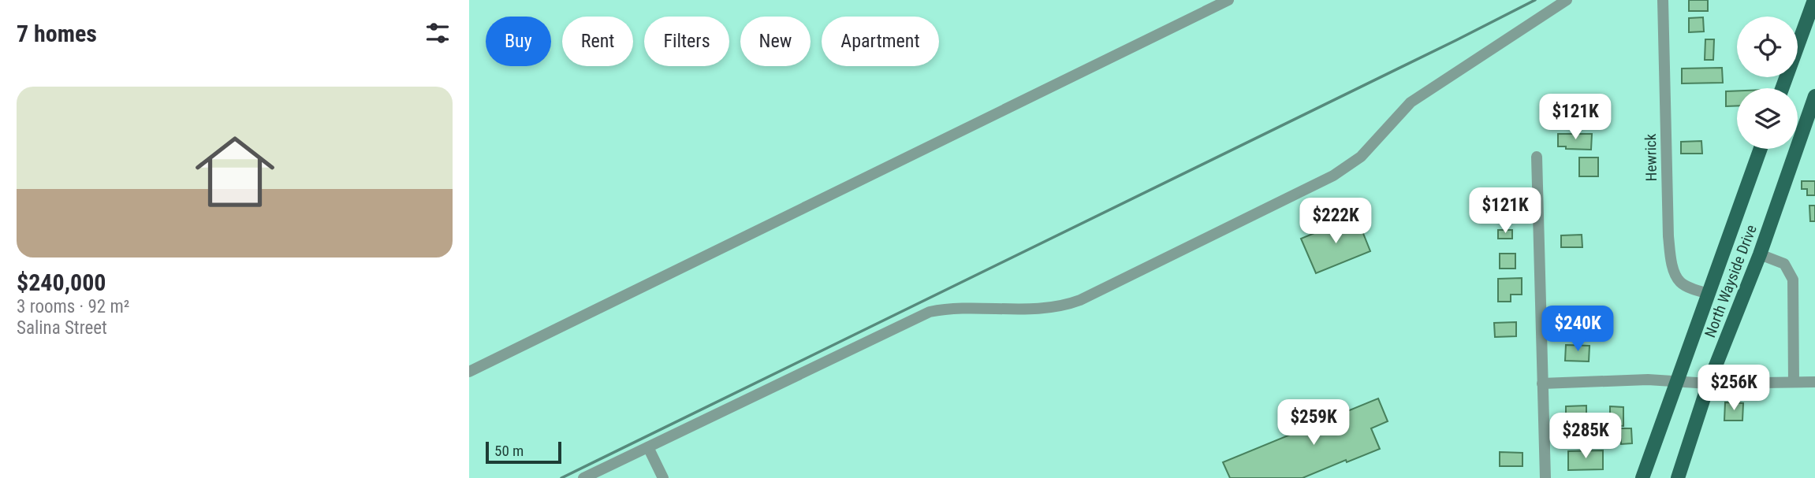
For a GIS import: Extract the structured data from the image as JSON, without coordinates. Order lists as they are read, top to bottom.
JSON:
{
  "streets": {
    "main road": ["North Wayside Drive"],
    "street": ["Hewrick"]
  },
  "crossings": [
    ["Hewrick", "North Wayside Drive"]
  ],
  "scale_bar": "50 m",
  "page": {
    "heading": "7 homes",
    "chip": [
      "Buy",
      "Rent",
      "Filters",
      "New",
      "Apartment"
    ],
    "list": [
      {
        "name": "$240,000",
        "note": "3 rooms · 92 m² · Salina Street"
      }
    ],
    "price": [
      "$121K",
      "$121K",
      "$222K",
      "$240K",
      "$256K",
      "$259K",
      "$285K"
    ],
    "scale": "50 m"
  }
}
